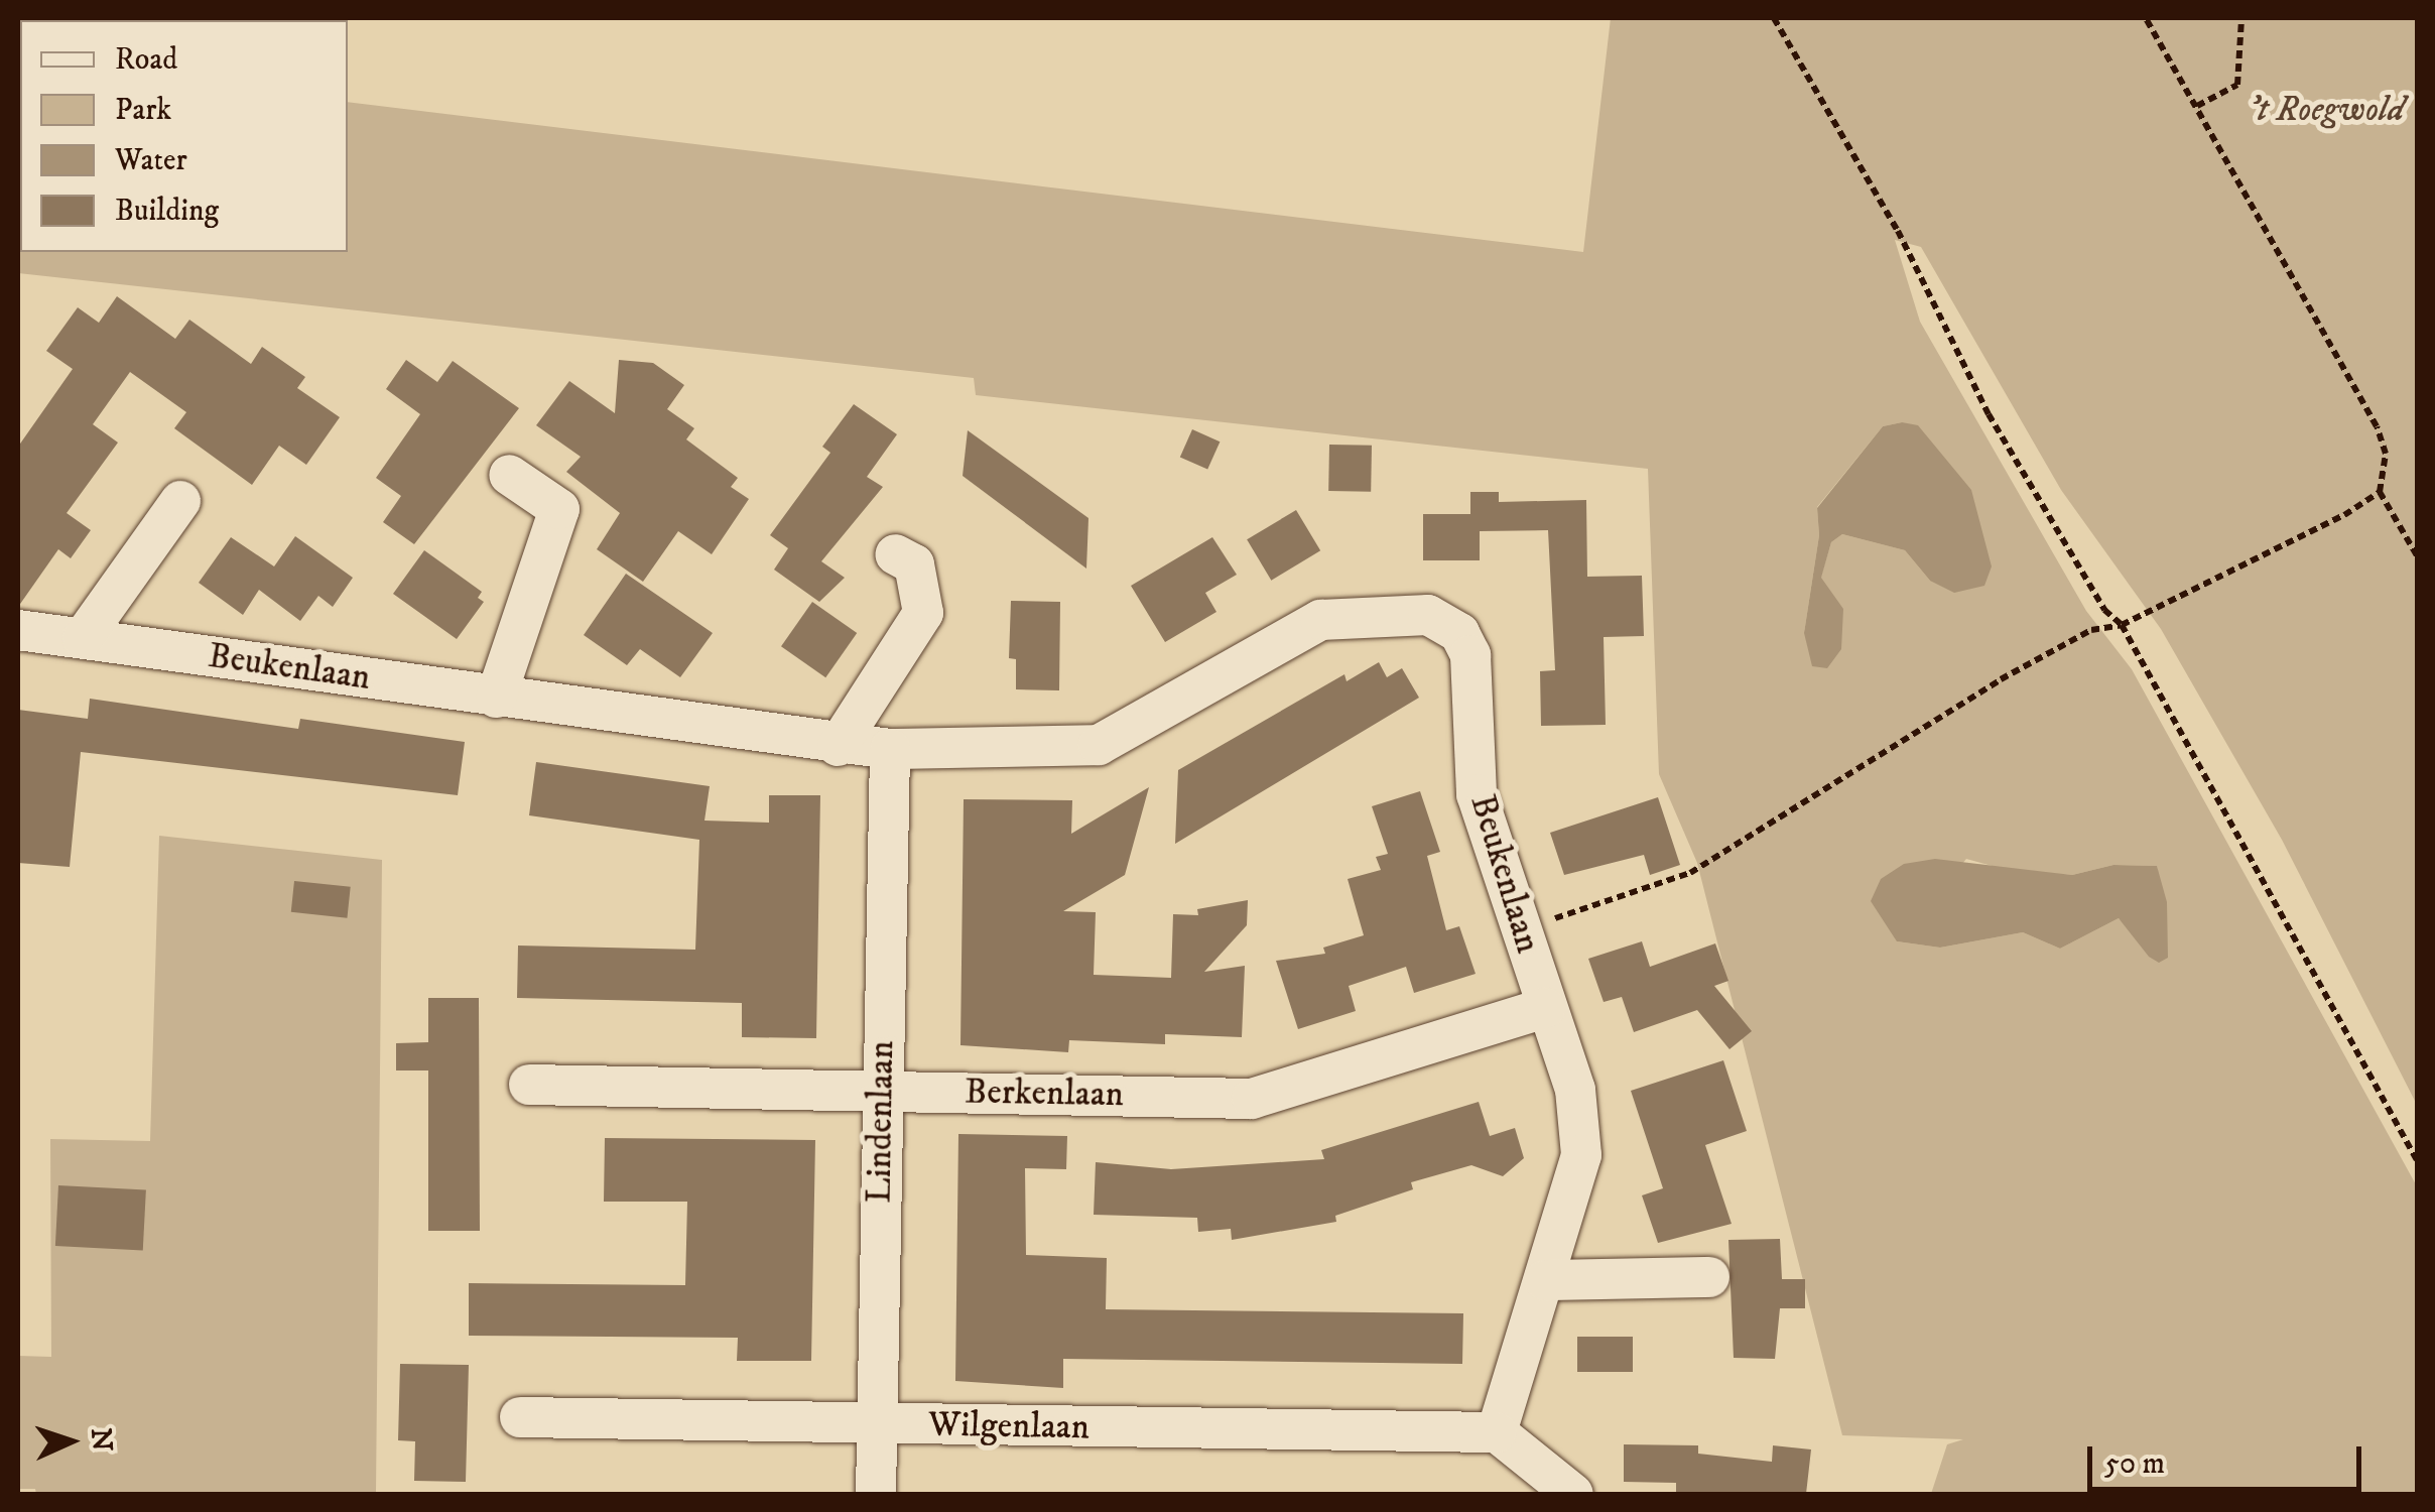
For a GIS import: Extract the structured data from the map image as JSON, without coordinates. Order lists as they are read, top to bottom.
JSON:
{
  "streets": {
    "street": [
      "Beukenlaan",
      "Berkenlaan",
      "Lindenlaan",
      "Wilgenlaan"
    ]
  },
  "crossings": [
    ["Beukenlaan", "Berkenlaan"],
    ["Beukenlaan", "Lindenlaan"],
    ["Beukenlaan", "Wilgenlaan"],
    ["Berkenlaan", "Lindenlaan"],
    ["Lindenlaan", "Wilgenlaan"]
  ],
  "parks": ["'t Roegwold"],
  "legend": [
    "Road",
    "Park",
    "Water",
    "Building"
  ],
  "scale_bar": "50 m",
  "north": "right"
}
